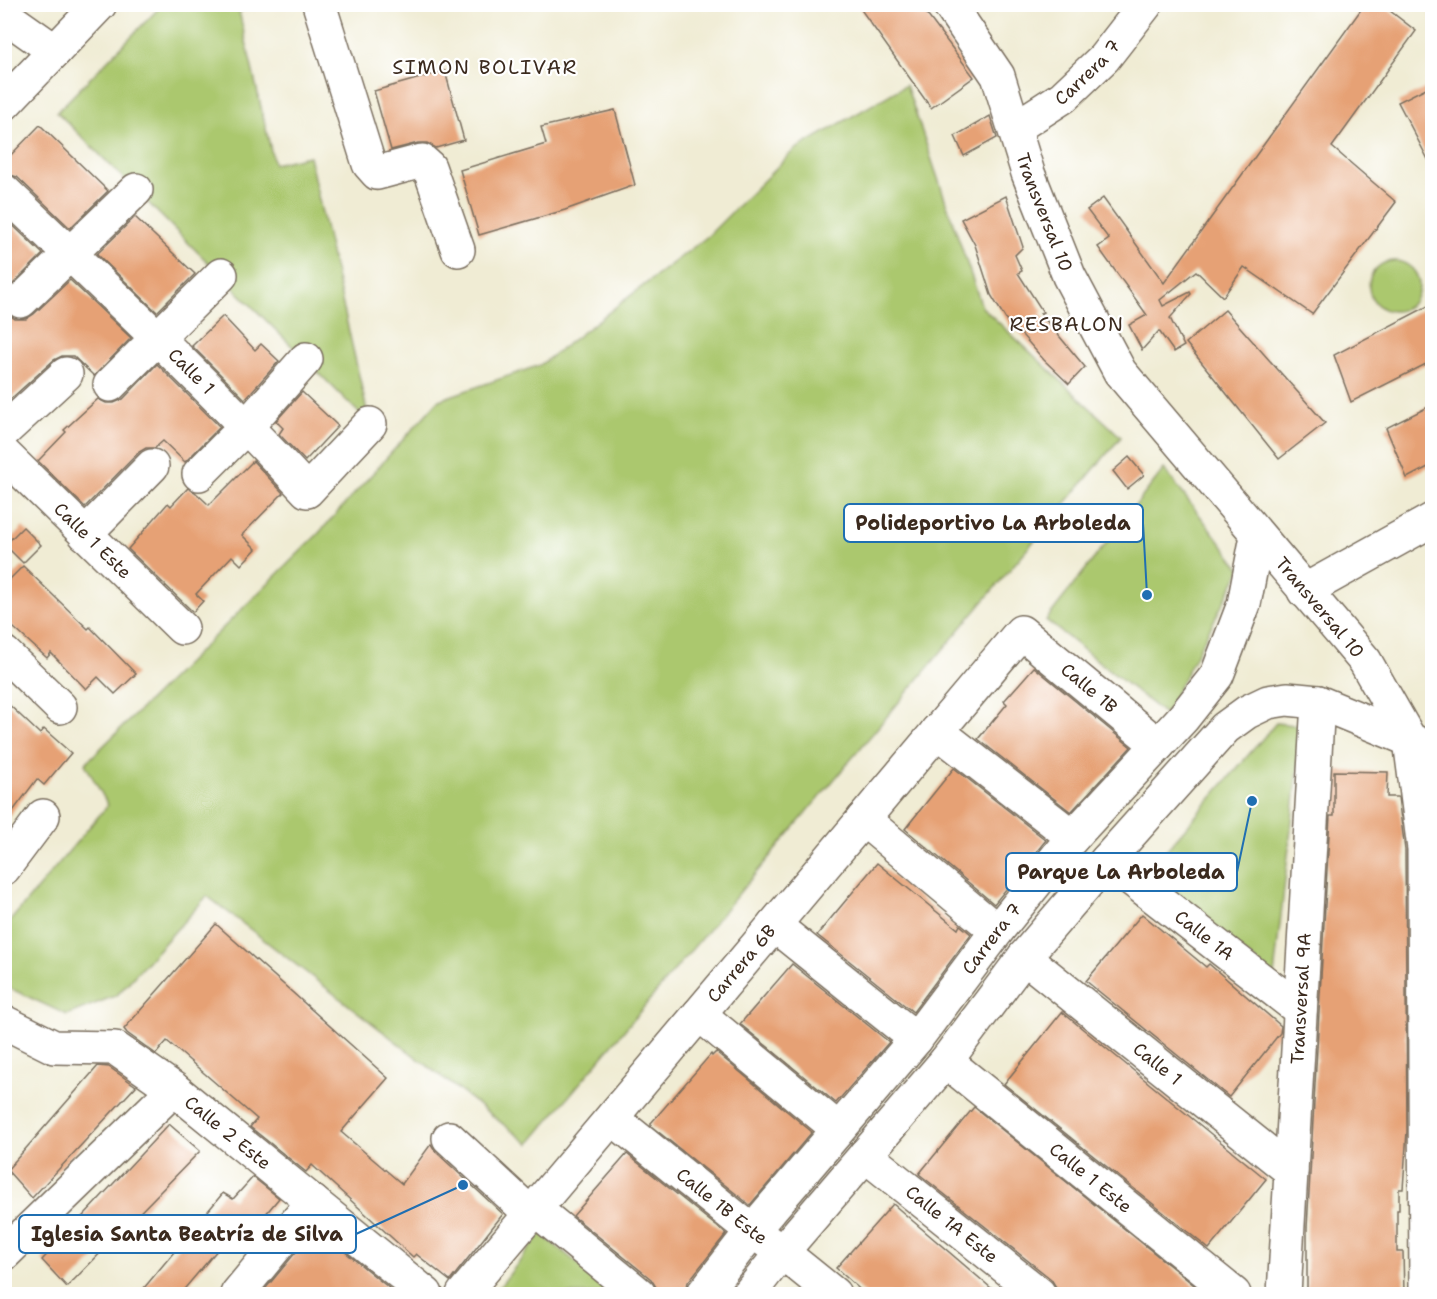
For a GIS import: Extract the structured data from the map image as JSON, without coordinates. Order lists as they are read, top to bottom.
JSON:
{
  "streets": {
    "street": [
      "Carrera 7",
      "Transversal 10",
      "Calle 1",
      "Calle 1 Este",
      "Calle 1B",
      "Calle 1A",
      "Carrera 6B",
      "Transversal 9A",
      "Calle 2 Este",
      "Calle 1B Este",
      "Calle 1A Este"
    ]
  },
  "crossings": [
    ["Carrera 7", "Transversal 10"],
    ["Carrera 7", "Calle 1"],
    ["Carrera 7", "Calle 1 Este"],
    ["Carrera 7", "Calle 1B"],
    ["Carrera 7", "Calle 1A"],
    ["Carrera 7", "Transversal 9A"],
    ["Carrera 7", "Calle 1B Este"],
    ["Carrera 7", "Calle 1A Este"],
    ["Calle 1", "Transversal 9A"],
    ["Calle 1B", "Carrera 6B"],
    ["Calle 1A", "Transversal 9A"],
    ["Carrera 6B", "Calle 1B Este"]
  ],
  "districts": ["SIMON BOLIVAR", "RESBALON"],
  "places": ["Polideportivo La Arboleda", "Parque La Arboleda", "Iglesia Santa Beatríz de Silva"]
}
